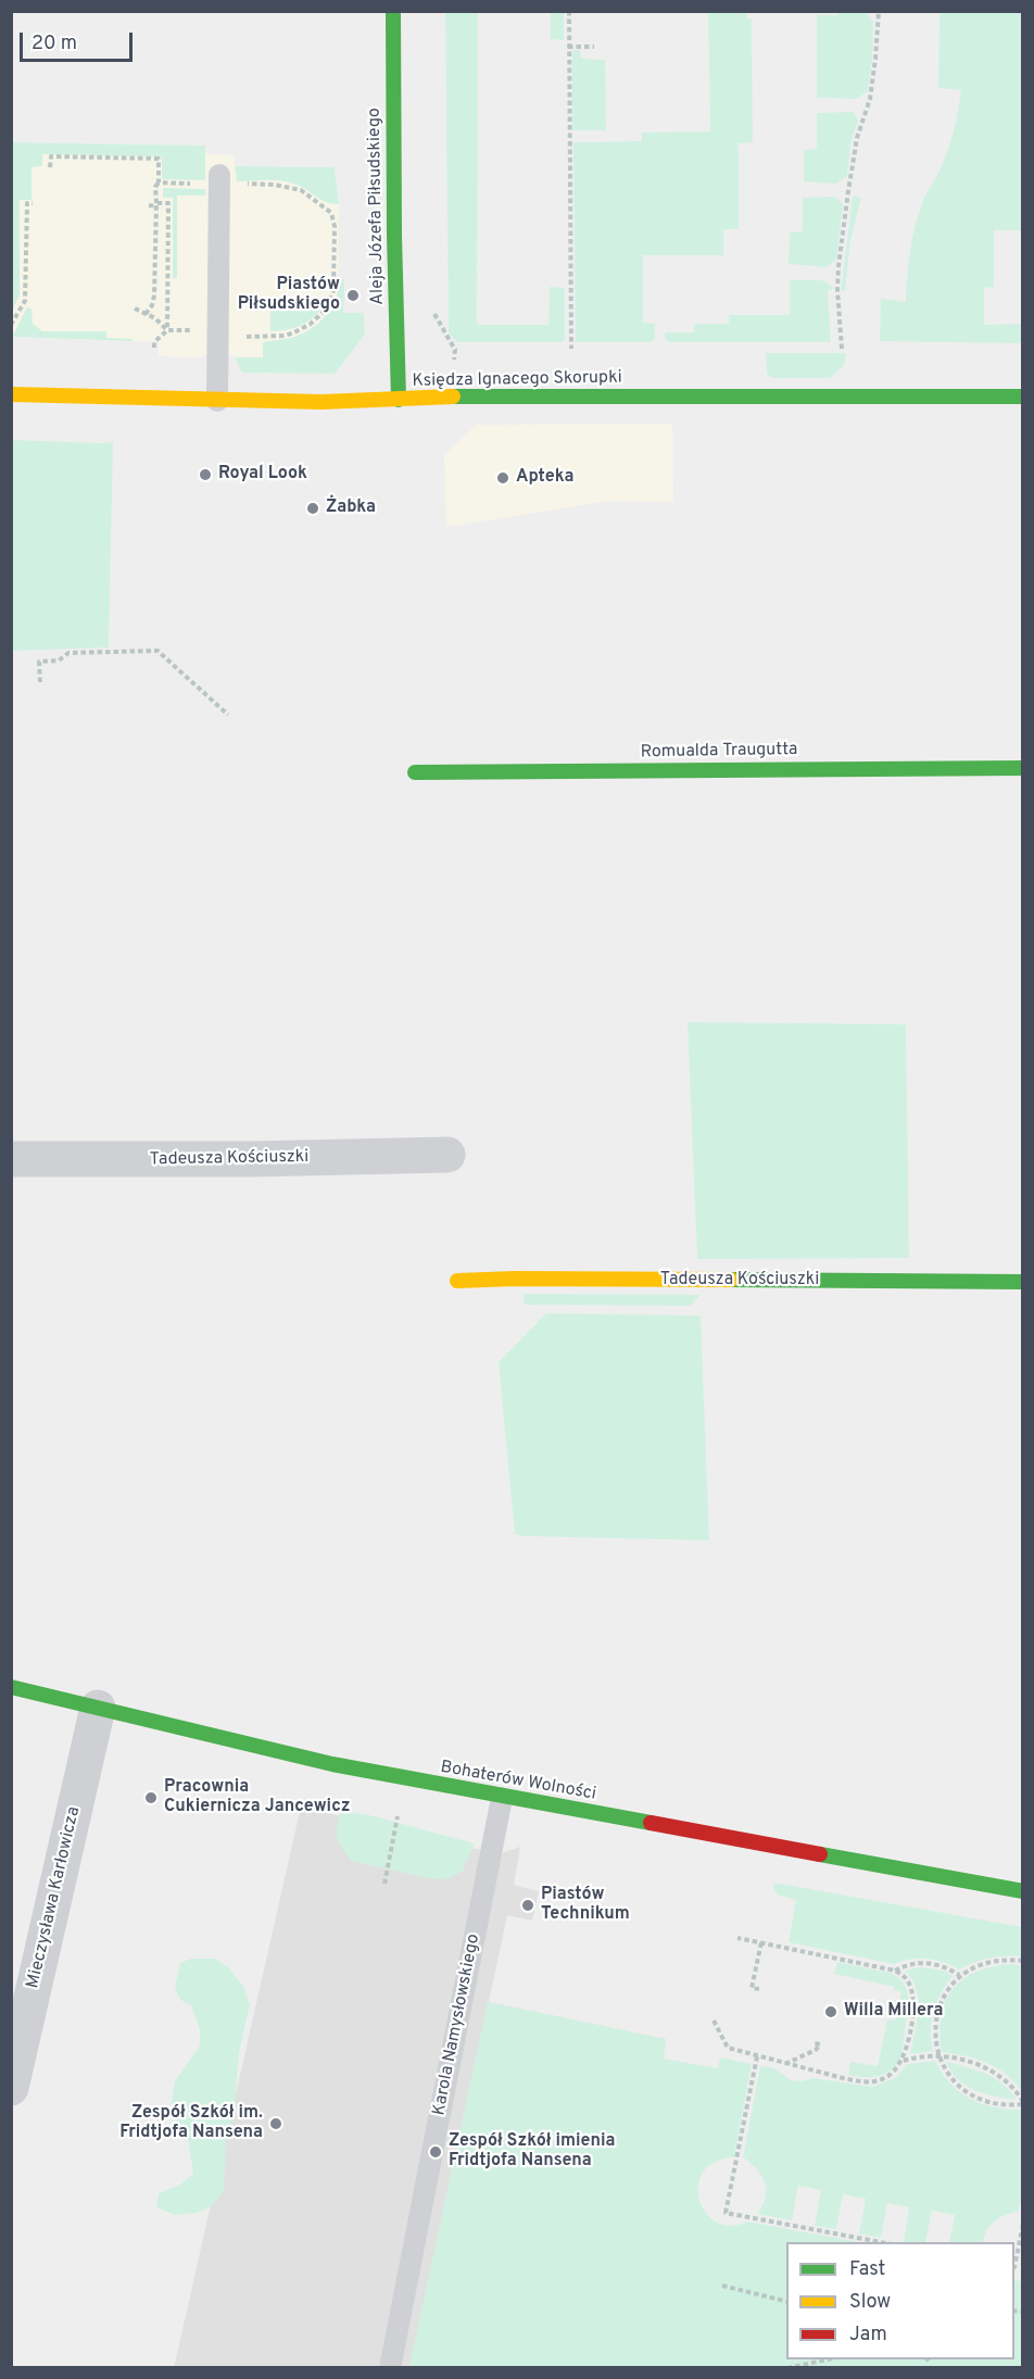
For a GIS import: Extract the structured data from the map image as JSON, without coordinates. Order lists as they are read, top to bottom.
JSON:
{
  "streets": {
    "street": [
      "Aleja Józefa Piłsudskiego",
      "Księdza Ignacego Skorupki",
      "Romualda Traugutta",
      "Tadeusza Kościuszki",
      "Bohaterów Wolności",
      "Mieczysława Karłowicza"
    ],
    "lane": ["Karola Namysłowskiego"]
  },
  "crossings": [
    ["Aleja Józefa Piłsudskiego", "Księdza Ignacego Skorupki"],
    ["Bohaterów Wolności", "Mieczysława Karłowicza"],
    ["Bohaterów Wolności", "Karola Namysłowskiego"]
  ],
  "places": [
    "Piastów Piłsudskiego",
    "Royal Look",
    "Apteka",
    "Żabka",
    "Pracownia Cukiernicza Jancewicz",
    "Piastów Technikum",
    "Willa Millera",
    "Zespół Szkół im. Fridtjofa Nansena",
    "Zespół Szkół imienia Fridtjofa Nansena"
  ],
  "legend": ["Fast", "Slow", "Jam"],
  "scale_bar": "20 m"
}
